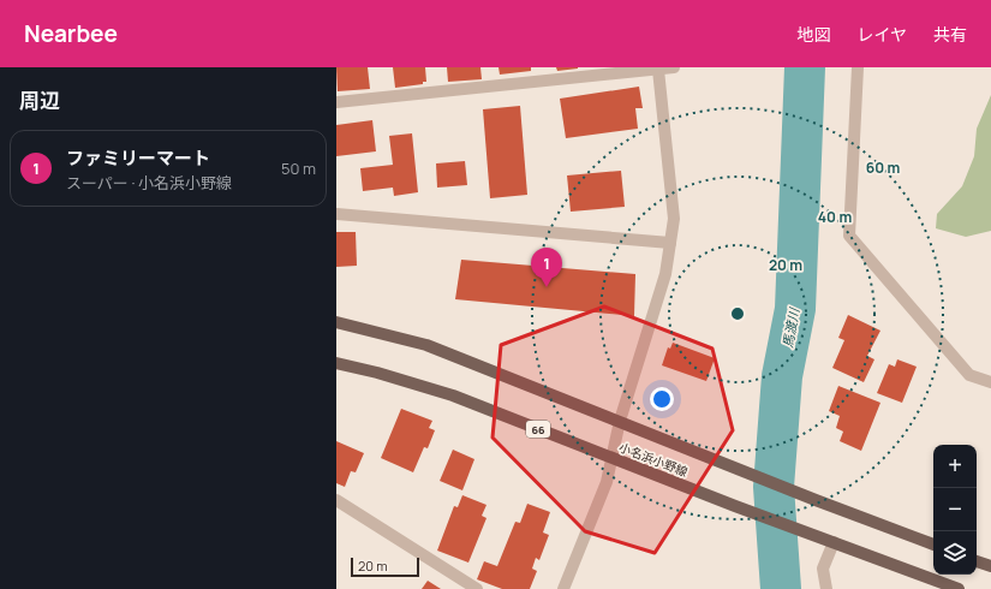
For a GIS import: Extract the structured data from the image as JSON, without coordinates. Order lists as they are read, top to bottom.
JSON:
{
  "streets": {
    "main road": ["66", "小名浜小野線"]
  },
  "water": ["馬渡川"],
  "scale_bar": "20 m",
  "page": {
    "header": "Nearbee",
    "nav": ["地図", "レイヤ", "共有"],
    "heading": "周辺",
    "list": [
      {
        "mark": "1",
        "name": "ファミリーマート",
        "note": "スーパー · 小名浜小野線",
        "value": "50 m"
      }
    ],
    "pins": "1",
    "map_buttons": ["+", "−"],
    "scale": "20 m"
  },
  "rings": ["60 m", "40 m", "20 m"]
}
